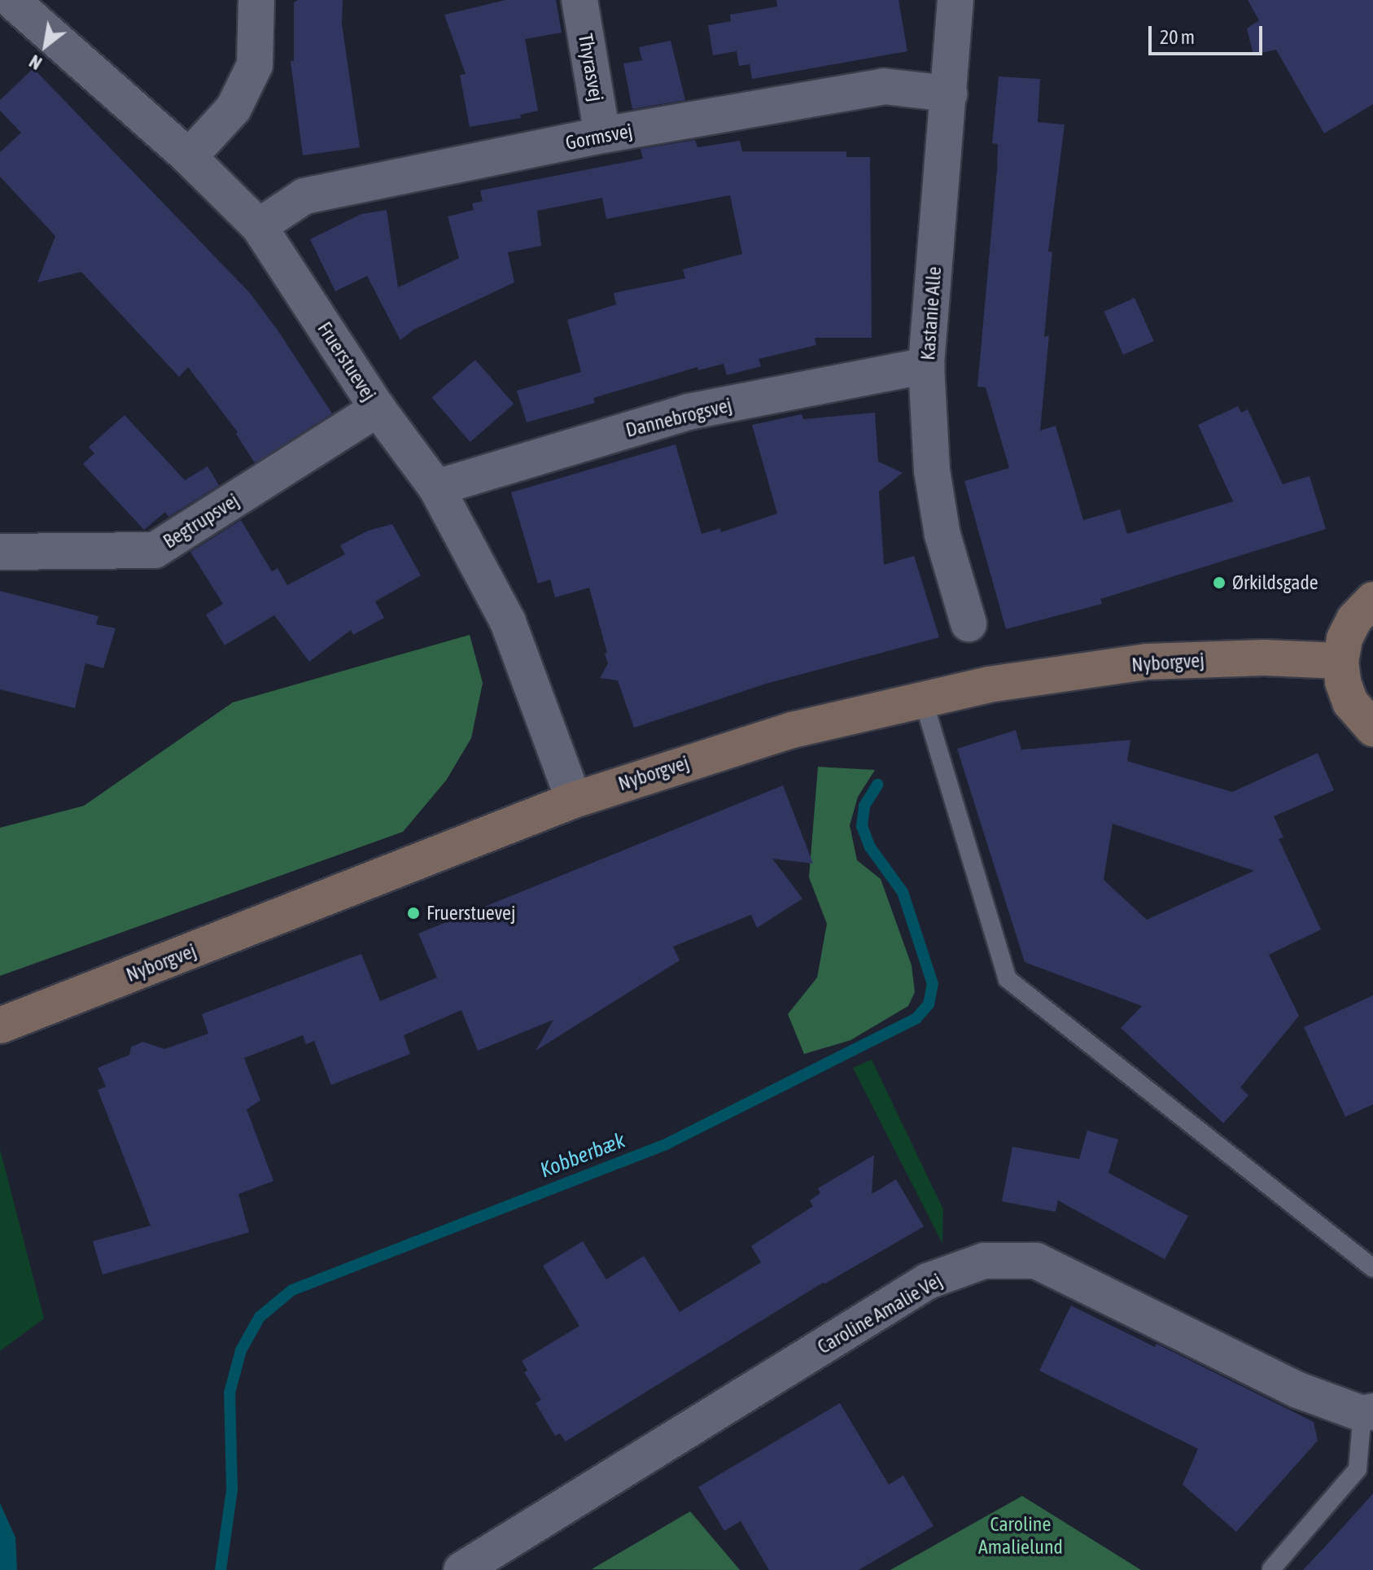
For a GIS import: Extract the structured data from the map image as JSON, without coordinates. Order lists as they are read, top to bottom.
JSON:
{
  "streets": {
    "street": [
      "Thyrasvej",
      "Gormsvej",
      "Kastanie Alle",
      "Fruerstuevej",
      "Dannebrogsvej",
      "Begtrupsvej",
      "Nyborgvej",
      "Caroline Amalie Vej"
    ]
  },
  "crossings": [
    ["Thyrasvej", "Gormsvej"],
    ["Gormsvej", "Kastanie Alle"],
    ["Gormsvej", "Fruerstuevej"],
    ["Kastanie Alle", "Dannebrogsvej"],
    ["Fruerstuevej", "Dannebrogsvej"],
    ["Fruerstuevej", "Begtrupsvej"],
    ["Fruerstuevej", "Nyborgvej"]
  ],
  "water": ["Kobberbæk"],
  "parks": ["Caroline Amalielund"],
  "places": ["Ørkildsgade", "Fruerstuevej"],
  "scale_bar": "20 m",
  "north": "bottom left"
}
